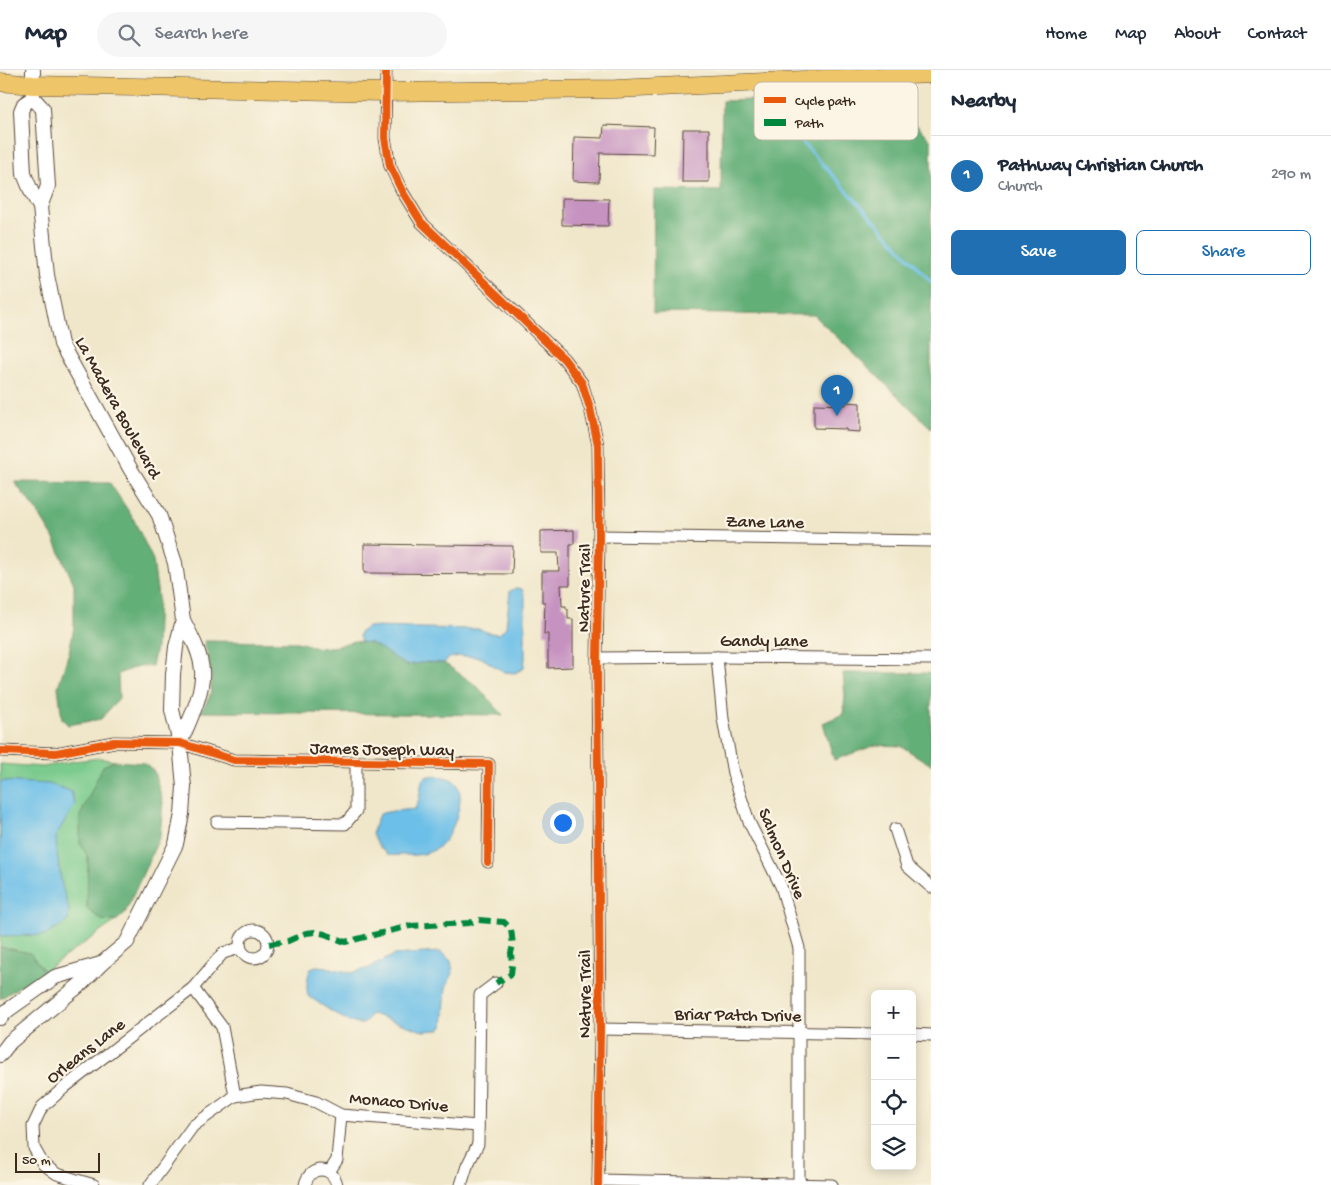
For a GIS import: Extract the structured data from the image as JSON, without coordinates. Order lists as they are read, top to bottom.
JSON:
{
  "streets": {
    "street": [
      "La Madera Boulevard",
      "Zane Lane",
      "Nature Trail",
      "Gandy Lane",
      "James Joseph Way",
      "Salmon Drive",
      "Briar Patch Drive",
      "Orleans Lane",
      "Monaco Drive"
    ]
  },
  "crossings": [
    ["La Madera Boulevard", "James Joseph Way"],
    ["Zane Lane", "Nature Trail"],
    ["Nature Trail", "Gandy Lane"],
    ["Nature Trail", "Briar Patch Drive"],
    ["Gandy Lane", "Salmon Drive"],
    ["Salmon Drive", "Briar Patch Drive"]
  ],
  "legend": ["Cycle path", "Path"],
  "scale_bar": "50 m",
  "page": {
    "header": "Map",
    "search": "Search here",
    "nav": [
      "Home",
      "Map",
      "About",
      "Contact"
    ],
    "heading": "Nearby",
    "list": [
      {
        "mark": "1",
        "name": "Pathway Christian Church",
        "note": "Church",
        "value": "290 m"
      }
    ],
    "buttons": ["Save", "Share"],
    "pins": "1",
    "map_buttons": ["+", "−"],
    "scale": "50 m"
  }
}
